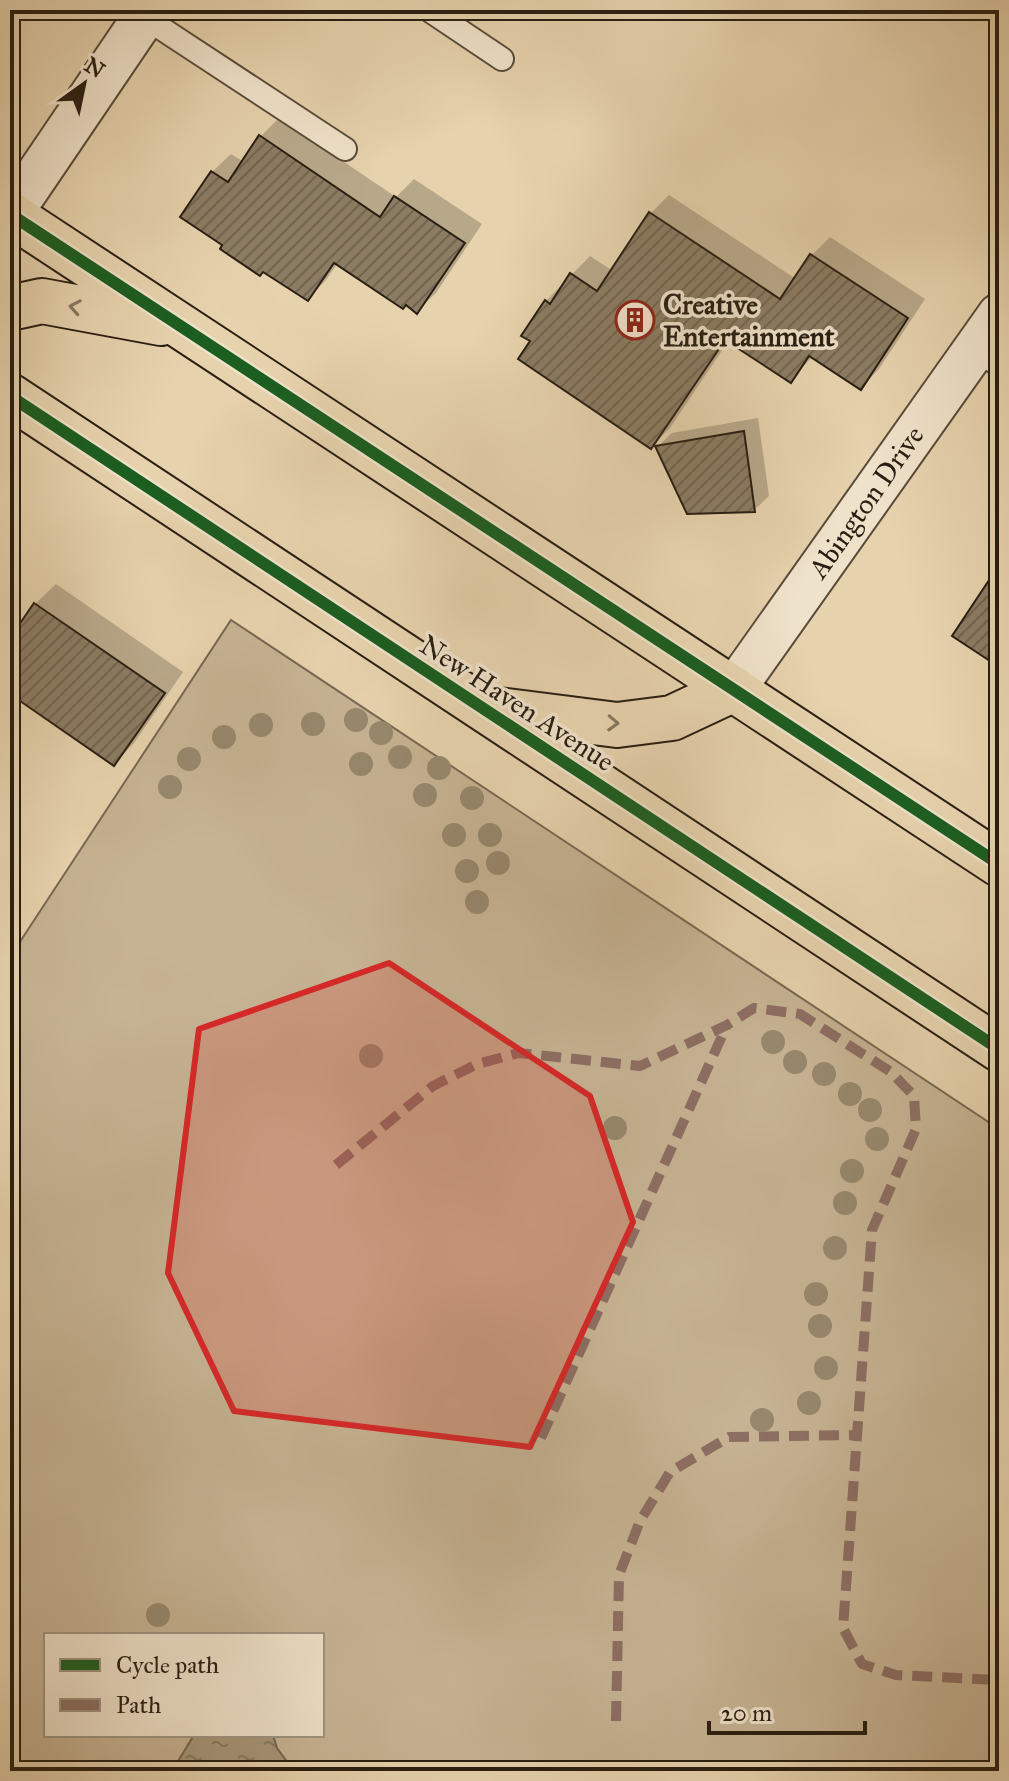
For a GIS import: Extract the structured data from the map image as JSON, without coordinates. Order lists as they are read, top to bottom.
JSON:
{
  "streets": {
    "main road": ["New Haven Avenue"],
    "street": ["Abington Drive"]
  },
  "places": {
    "building": ["Creative Entertainment"]
  },
  "legend": ["Cycle path", "Path"],
  "scale_bar": "20 m",
  "north": "top right"
}
